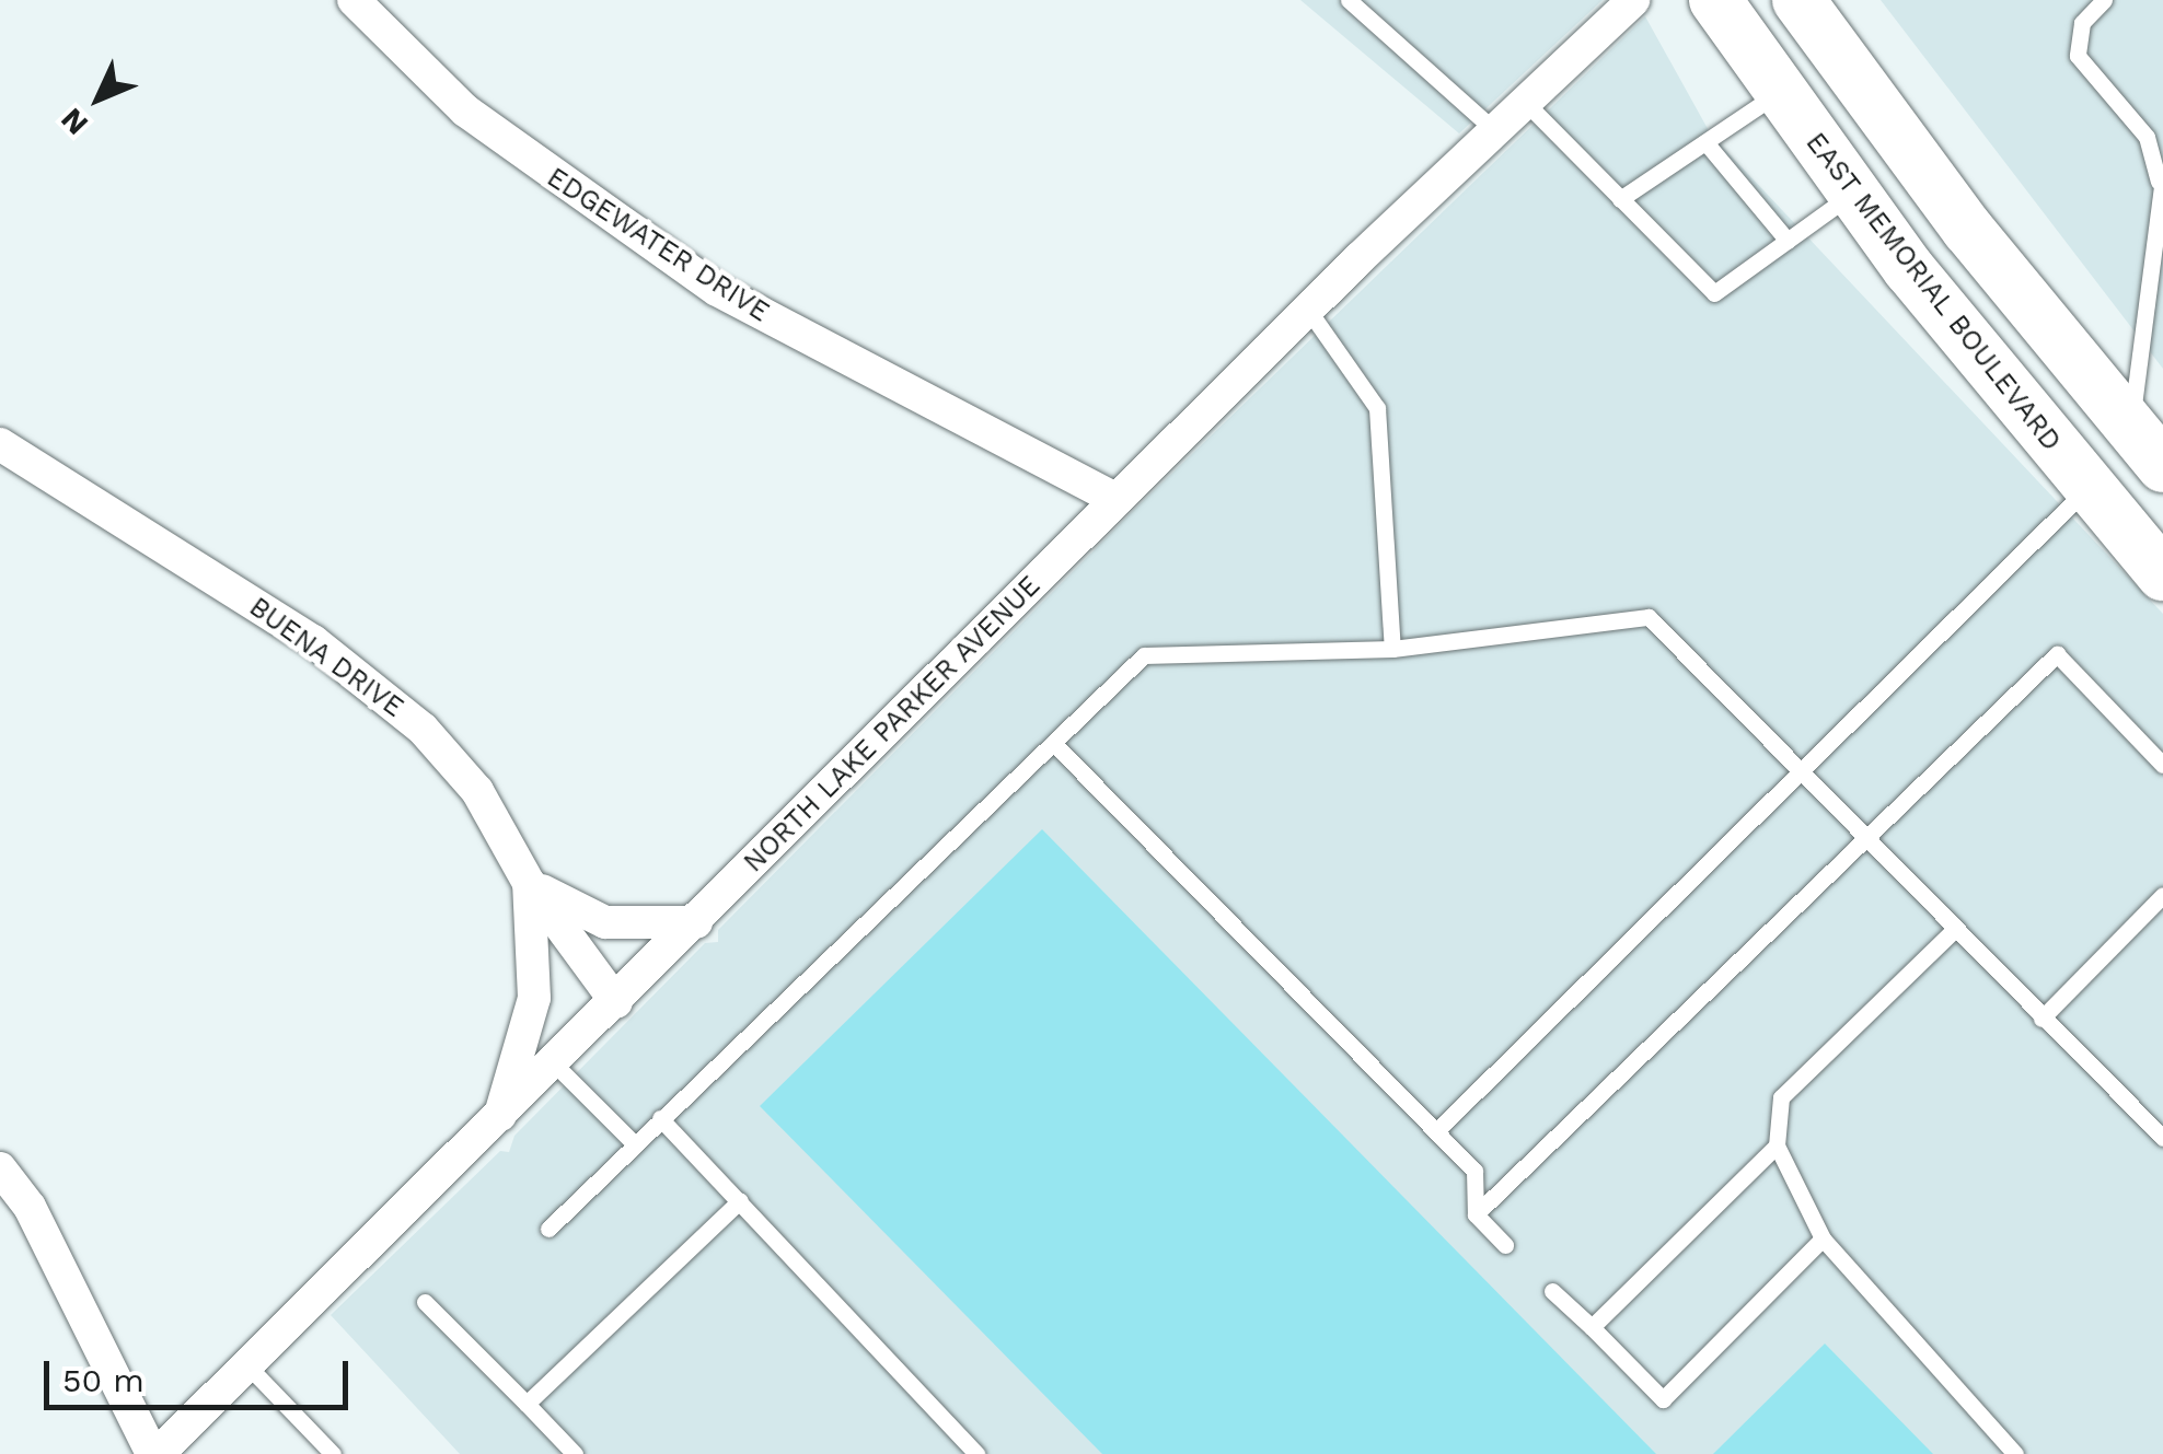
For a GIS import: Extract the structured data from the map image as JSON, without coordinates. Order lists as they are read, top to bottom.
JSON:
{
  "streets": {
    "main road": ["EAST MEMORIAL BOULEVARD"],
    "street": ["EDGEWATER DRIVE", "BUENA DRIVE", "NORTH LAKE PARKER AVENUE"]
  },
  "crossings": [
    ["EDGEWATER DRIVE", "NORTH LAKE PARKER AVENUE"],
    ["BUENA DRIVE", "NORTH LAKE PARKER AVENUE"]
  ],
  "scale_bar": "50 m",
  "north": "bottom left"
}
